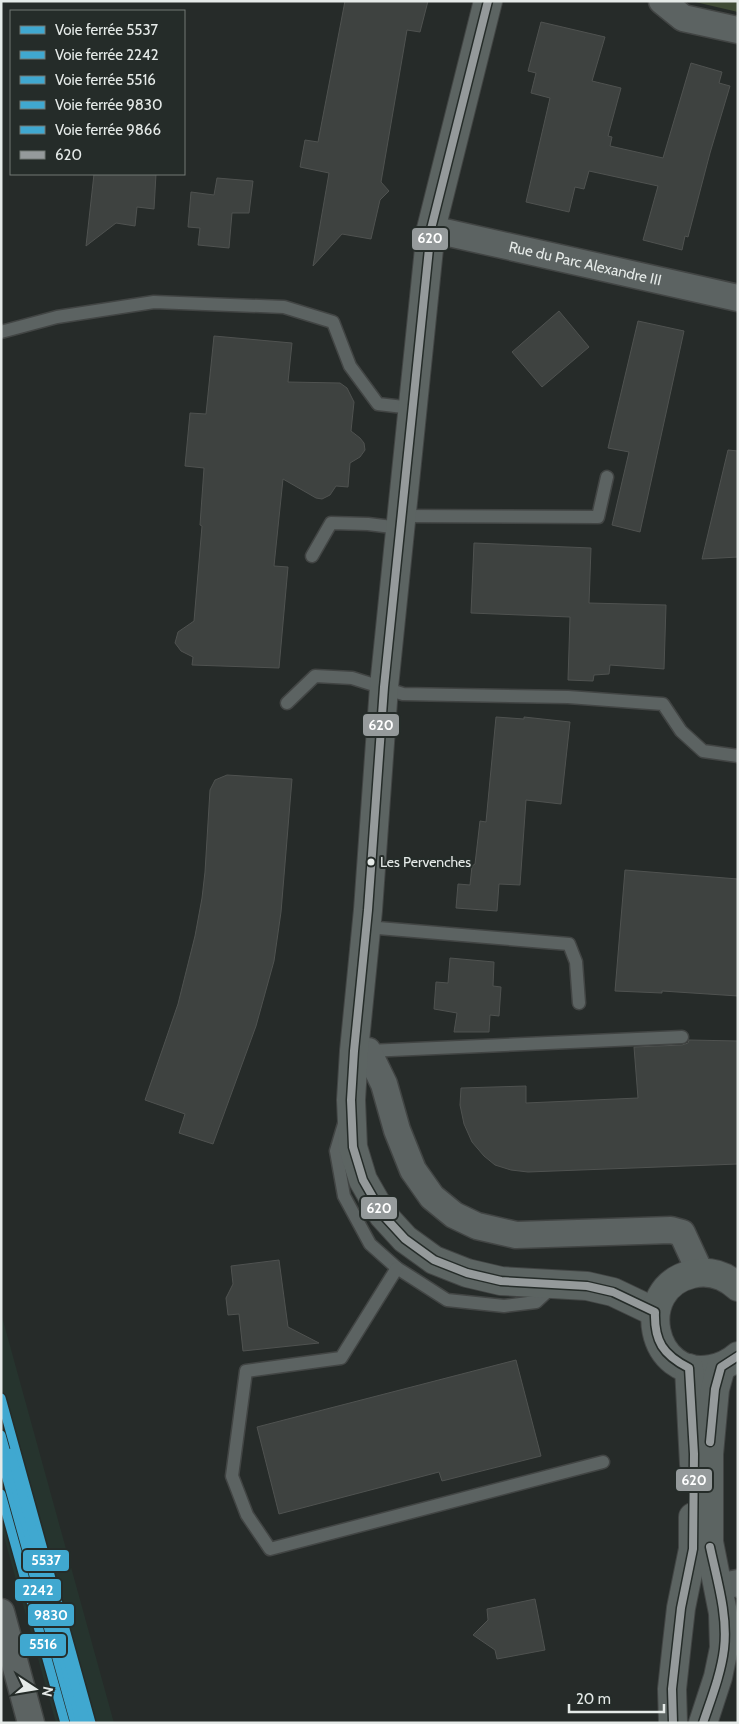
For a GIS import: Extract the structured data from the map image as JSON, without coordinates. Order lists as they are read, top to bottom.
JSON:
{
  "streets": {
    "street": ["Rue du Parc Alexandre III"]
  },
  "places": ["Les Pervenches"],
  "lines": [
    "transit line 620",
    "rail line 5537",
    "rail line 9830",
    "rail line 9866",
    "rail line 2242",
    "rail line 5516"
  ],
  "legend": [
    "Voie ferrée 5537",
    "Voie ferrée 2242",
    "Voie ferrée 5516",
    "Voie ferrée 9830",
    "Voie ferrée 9866",
    "620"
  ],
  "scale_bar": "20 m",
  "north": "right"
}
